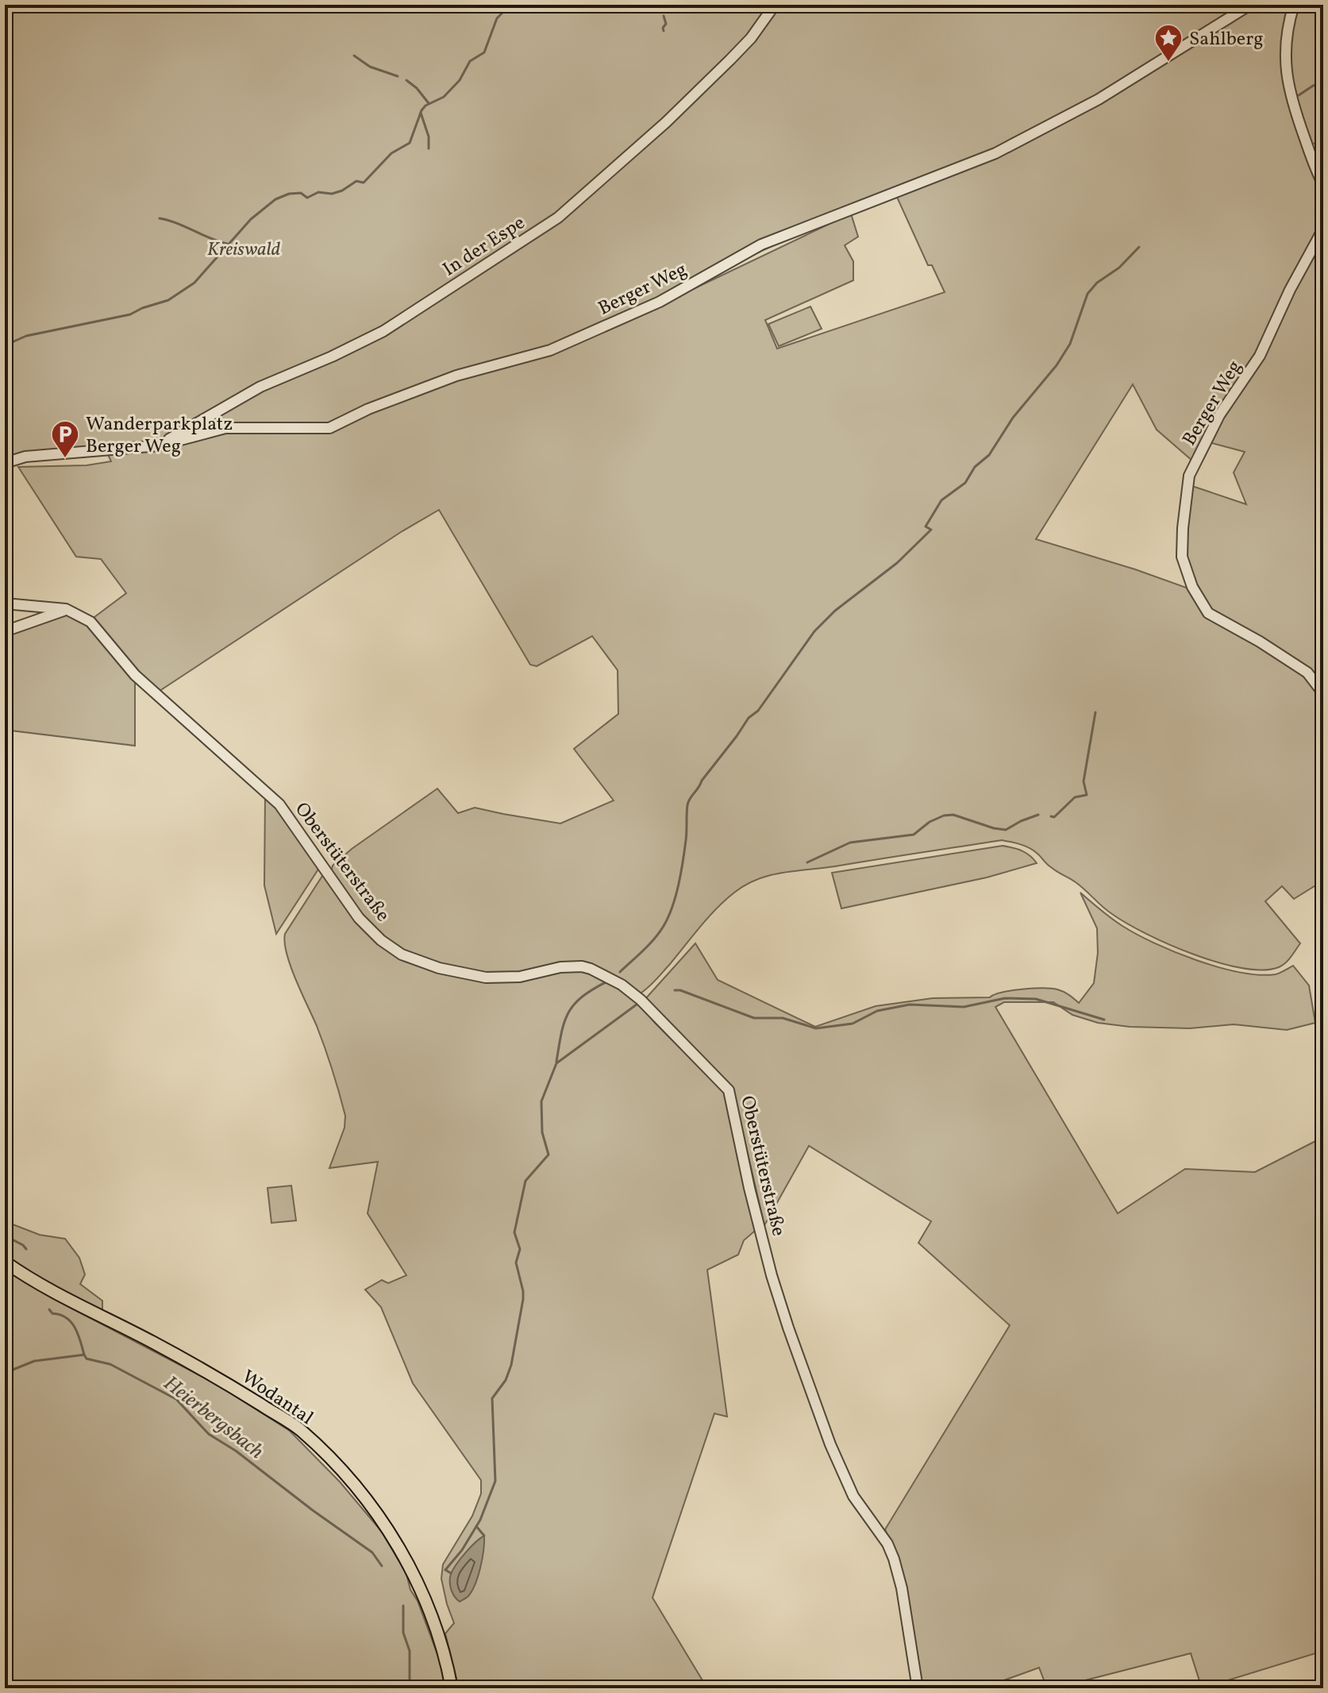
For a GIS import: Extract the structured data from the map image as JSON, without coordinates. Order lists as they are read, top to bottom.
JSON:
{
  "streets": {
    "main road": ["Wodantal"],
    "street": ["In der Espe", "Berger Weg", "Oberstüterstraße"]
  },
  "crossings": [
    ["In der Espe", "Berger Weg"]
  ],
  "water": ["Heierbergsbach"],
  "parks": ["Kreiswald"],
  "places": {
    "place": ["Sahlberg"],
    "parking": ["Wanderparkplatz Berger Weg"]
  }
}
